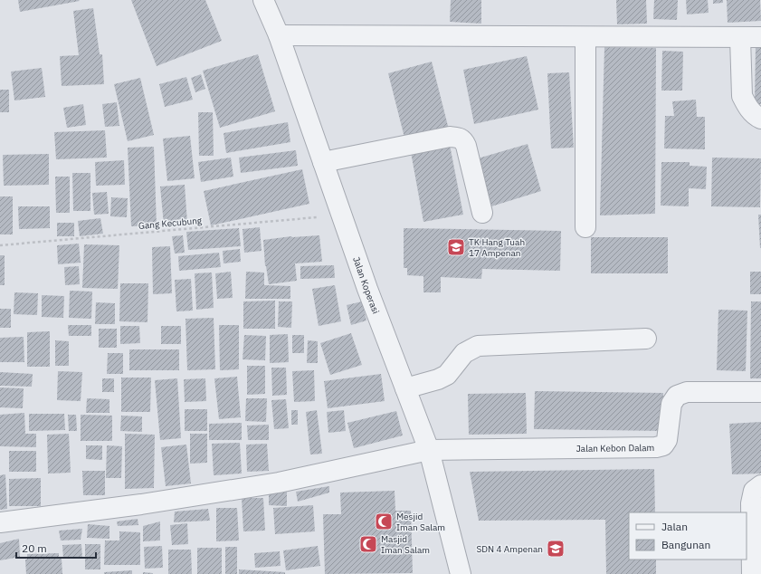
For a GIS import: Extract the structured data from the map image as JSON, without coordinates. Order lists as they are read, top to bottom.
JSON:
{
  "streets": {
    "street": ["Jalan Koperasi", "Jalan Kebon Dalam"],
    "path": ["Gang Kecubung"]
  },
  "crossings": [
    ["Gang Kecubung", "Jalan Koperasi"],
    ["Jalan Koperasi", "Jalan Kebon Dalam"]
  ],
  "places": {
    "school or university": ["TK Hang Tuah 17 Ampenan", "SDN 4 Ampenan"],
    "mosque": ["Mesjid Iman Salam", "Masjid Iman Salam"]
  },
  "legend": ["Jalan", "Bangunan"],
  "scale_bar": "20 m"
}
